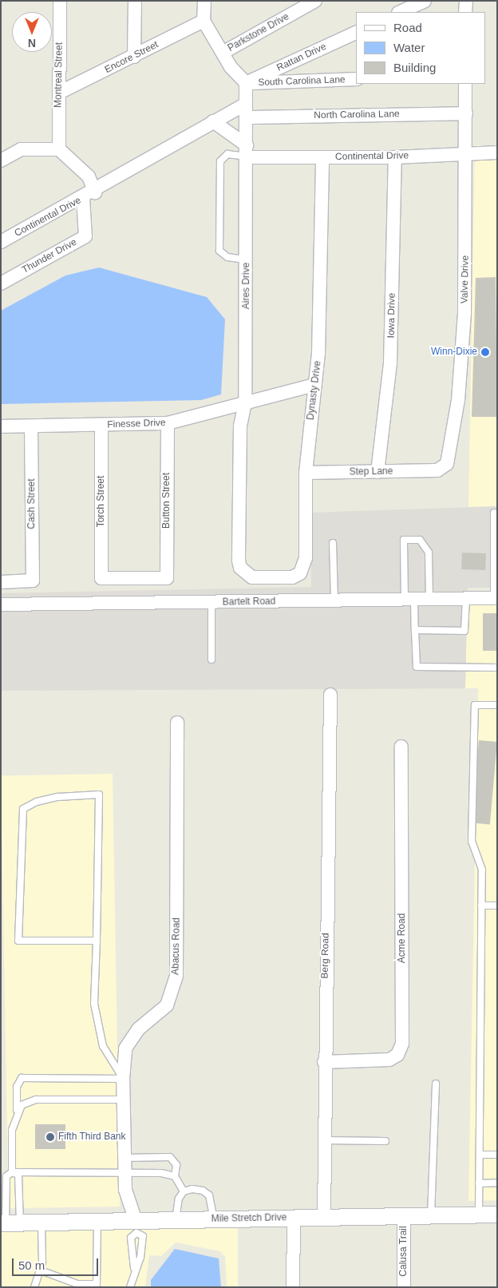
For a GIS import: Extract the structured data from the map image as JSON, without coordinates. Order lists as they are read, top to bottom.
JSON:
{
  "streets": {
    "street": [
      "Parkstone Drive",
      "Encore Street",
      "Rattan Drive",
      "Montreal Street",
      "South Carolina Lane",
      "North Carolina Lane",
      "Continental Drive",
      "Thunder Drive",
      "Valve Drive",
      "Aires Drive",
      "Iowa Drive",
      "Dynasty Drive",
      "Finesse Drive",
      "Step Lane",
      "Button Street",
      "Torch Street",
      "Cash Street",
      "Bartelt Road",
      "Acme Road",
      "Abacus Road",
      "Berg Road",
      "Mile Stretch Drive",
      "Calusa Trail"
    ]
  },
  "crossings": [
    ["Encore Street", "Montreal Street"],
    ["Rattan Drive", "South Carolina Lane"],
    ["Rattan Drive", "Aires Drive"],
    ["South Carolina Lane", "Aires Drive"],
    ["North Carolina Lane", "Continental Drive"],
    ["North Carolina Lane", "Valve Drive"],
    ["North Carolina Lane", "Aires Drive"],
    ["Continental Drive", "Thunder Drive"],
    ["Continental Drive", "Valve Drive"],
    ["Continental Drive", "Aires Drive"],
    ["Continental Drive", "Iowa Drive"],
    ["Continental Drive", "Dynasty Drive"],
    ["Valve Drive", "Step Lane"],
    ["Aires Drive", "Dynasty Drive"],
    ["Aires Drive", "Finesse Drive"],
    ["Iowa Drive", "Step Lane"],
    ["Dynasty Drive", "Finesse Drive"],
    ["Dynasty Drive", "Step Lane"],
    ["Finesse Drive", "Button Street"],
    ["Finesse Drive", "Torch Street"],
    ["Finesse Drive", "Cash Street"],
    ["Button Street", "Torch Street"],
    ["Acme Road", "Berg Road"],
    ["Abacus Road", "Mile Stretch Drive"],
    ["Berg Road", "Mile Stretch Drive"],
    ["Mile Stretch Drive", "Calusa Trail"]
  ],
  "places": ["Winn-Dixie", "Fifth Third Bank"],
  "legend": ["Road", "Water", "Building"],
  "scale_bar": "50 m",
  "north": "bottom"
}
